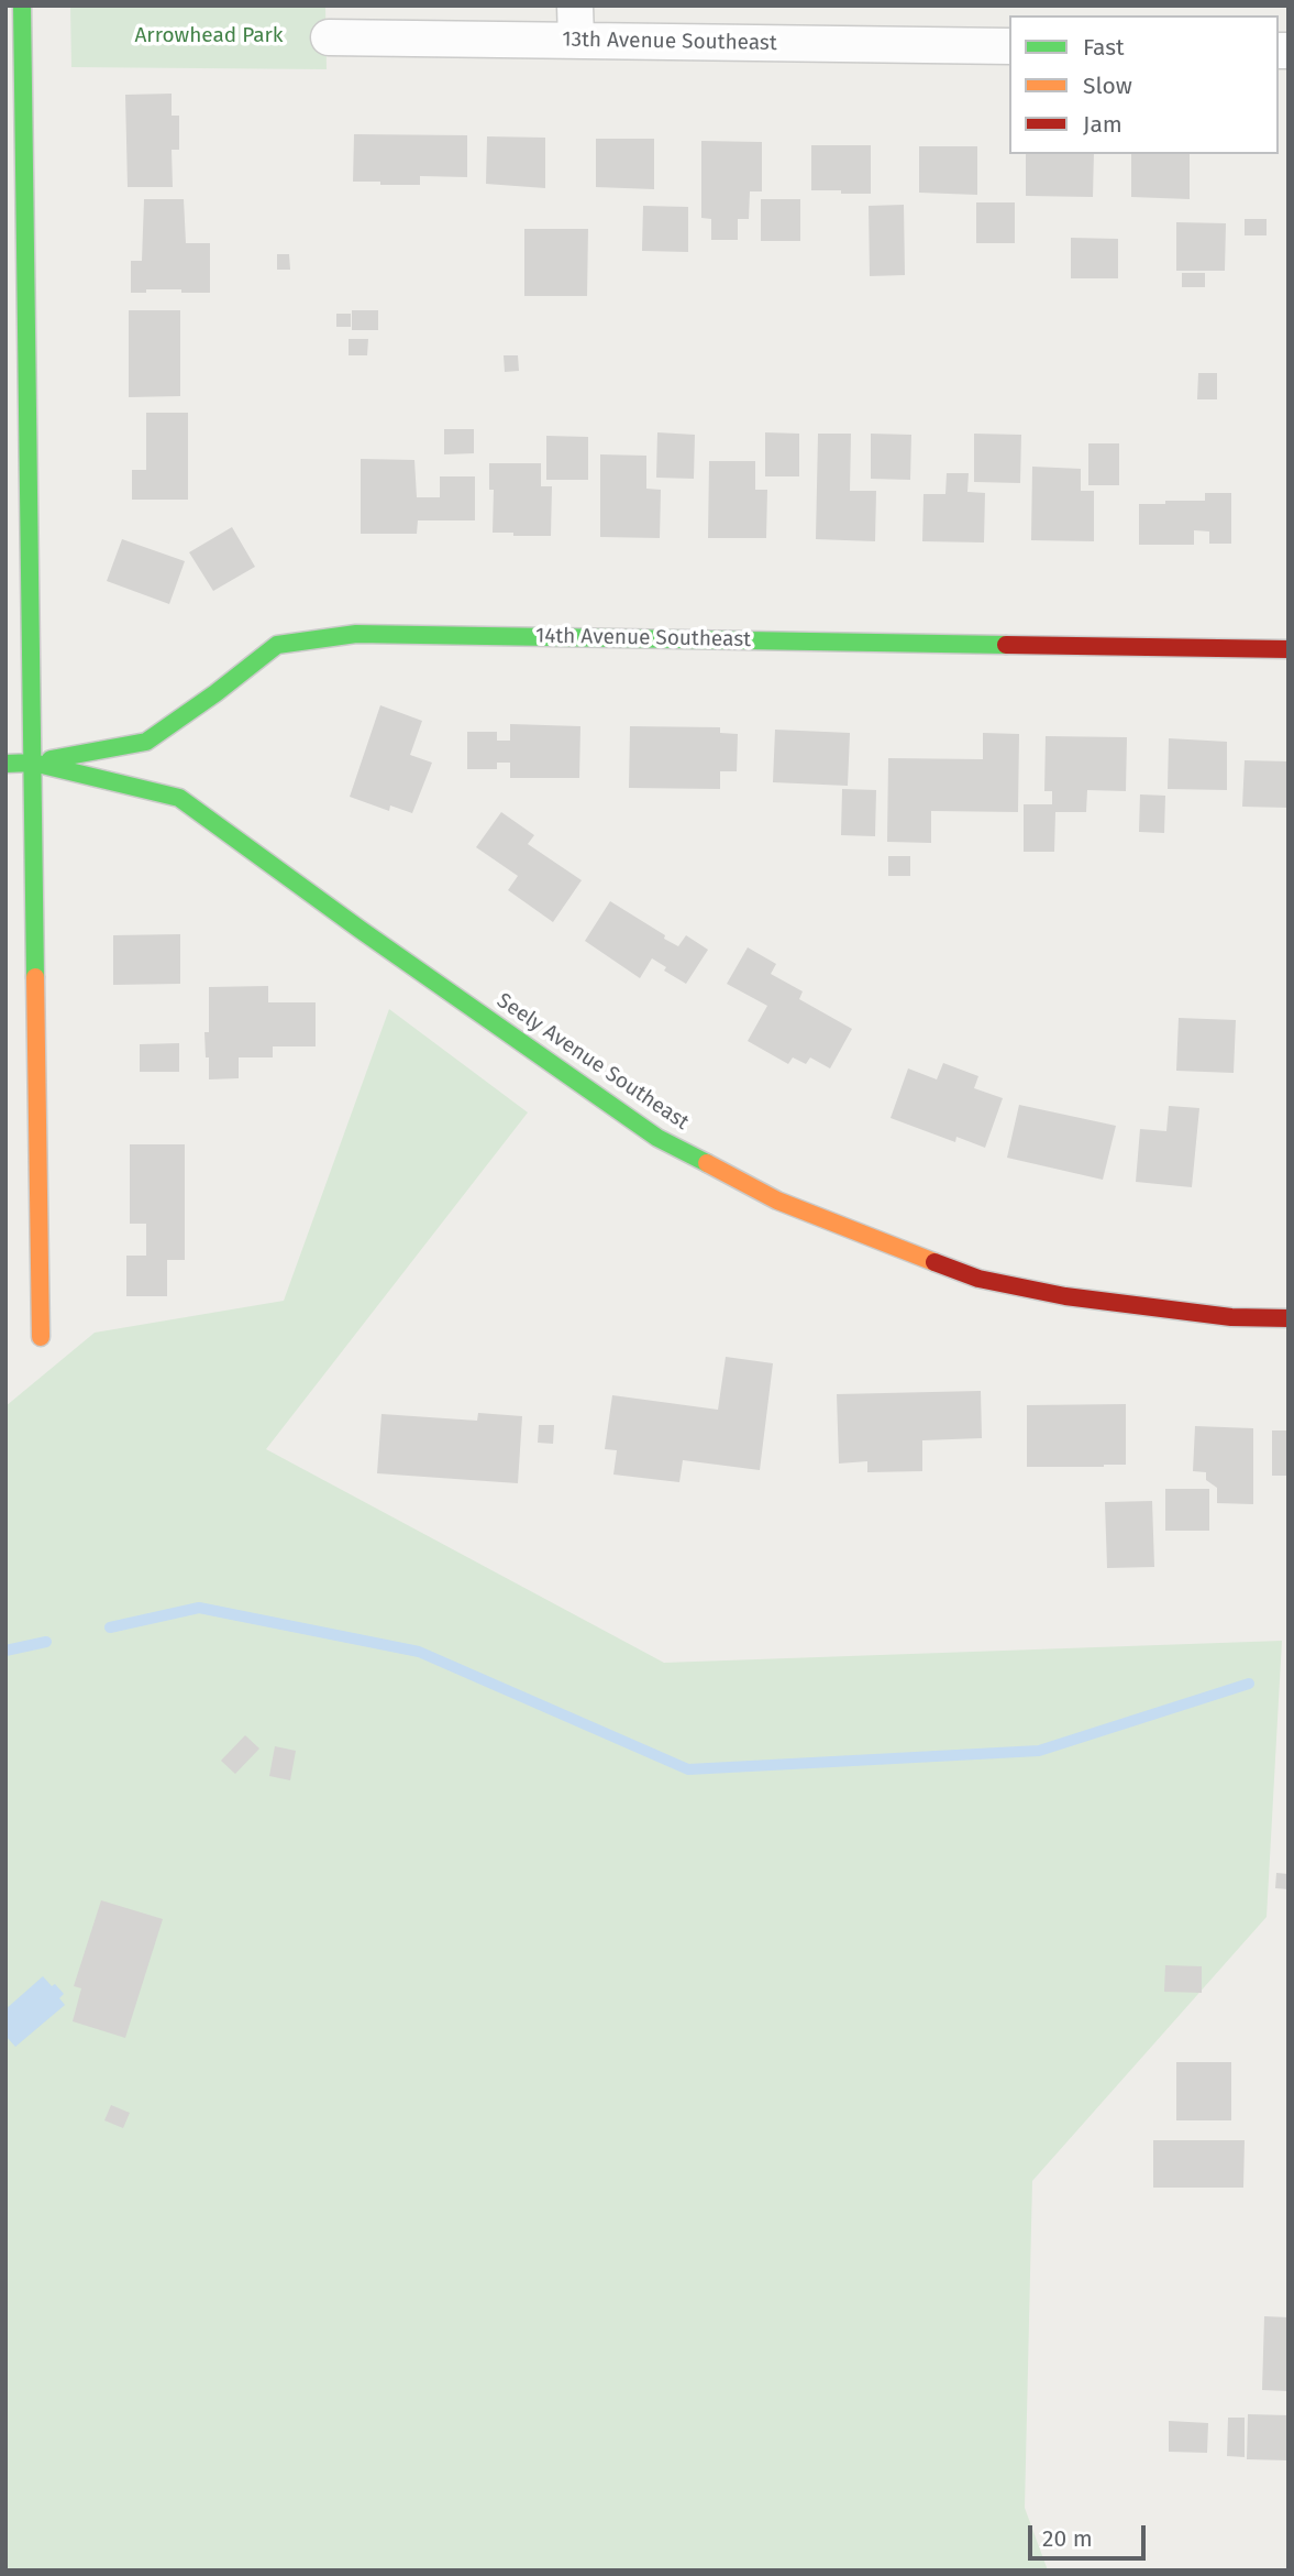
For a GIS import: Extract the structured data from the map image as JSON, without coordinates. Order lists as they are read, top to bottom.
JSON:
{
  "streets": {
    "street": ["13th Avenue Southeast", "14th Avenue Southeast", "Seely Avenue Southeast"]
  },
  "crossings": [
    ["14th Avenue Southeast", "Seely Avenue Southeast"]
  ],
  "parks": ["Arrowhead Park"],
  "legend": ["Fast", "Slow", "Jam"],
  "scale_bar": "20 m"
}
